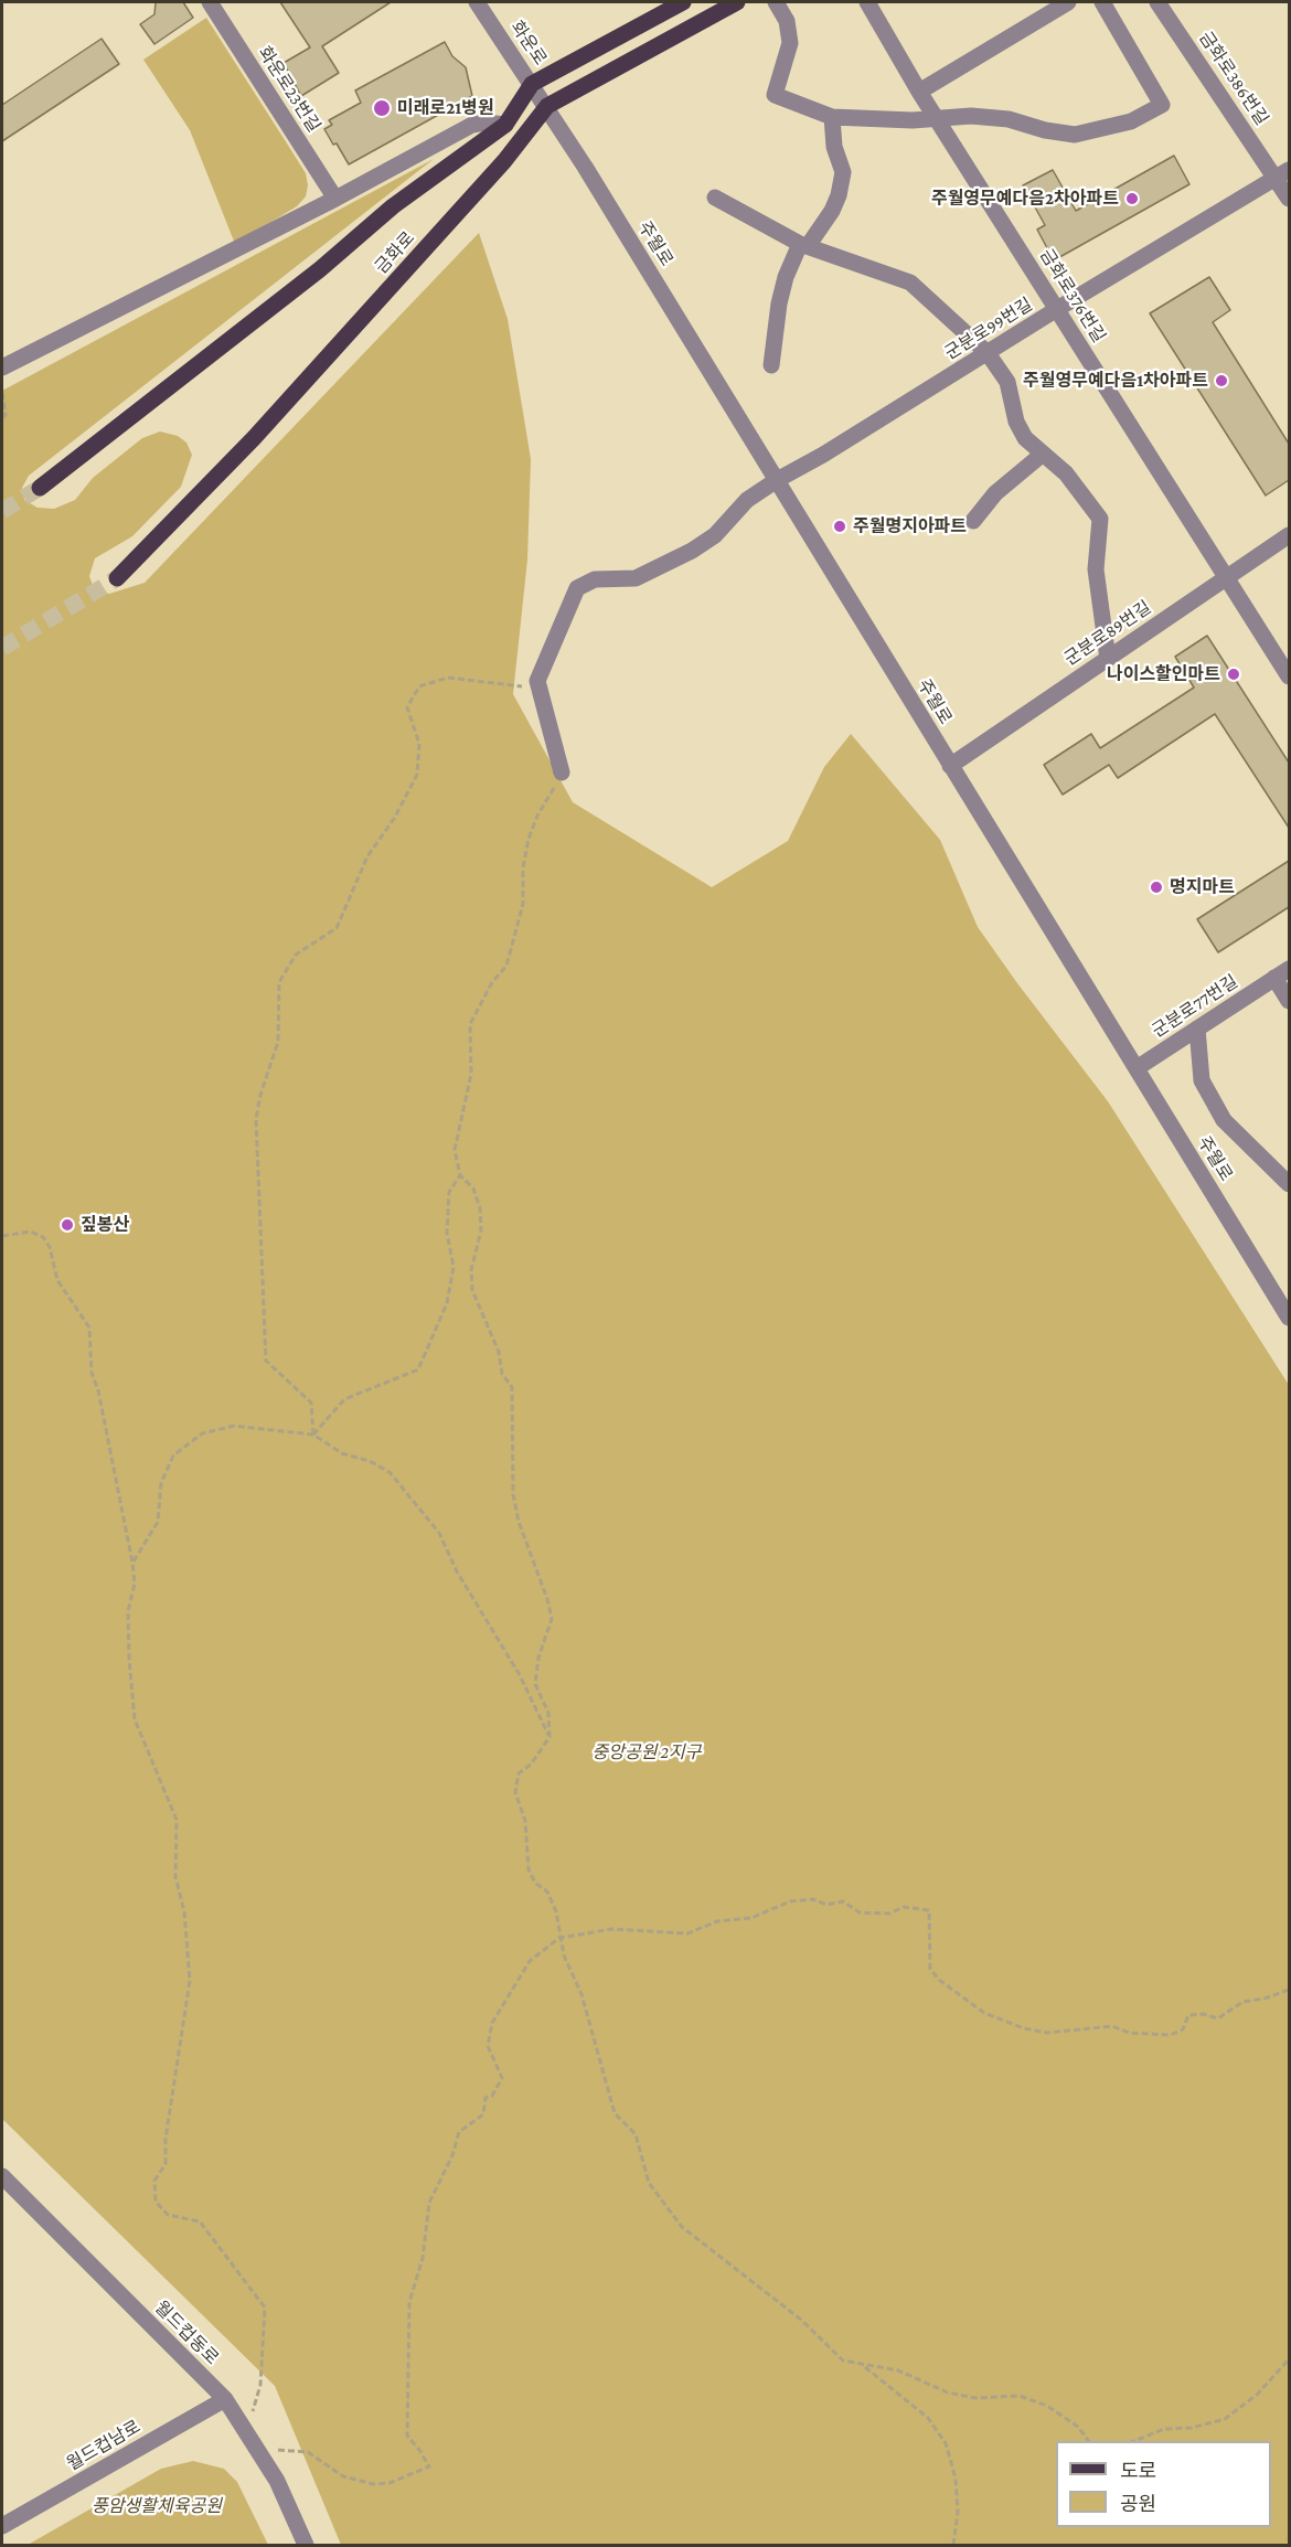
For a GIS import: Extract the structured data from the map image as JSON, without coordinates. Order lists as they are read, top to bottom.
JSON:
{
  "streets": {
    "main road": ["금화로"],
    "street": [
      "화운로",
      "금화로386번길",
      "화운로23번길",
      "주월로",
      "금화로376번길",
      "군분로99번길",
      "군분로89번길",
      "군분로77번길",
      "월드컵동로",
      "월드컵남로"
    ]
  },
  "crossings": [
    ["화운로", "주월로"],
    ["화운로", "금화로"],
    ["금화로386번길", "군분로99번길"],
    ["주월로", "금화로"],
    ["주월로", "군분로99번길"],
    ["주월로", "군분로89번길"],
    ["주월로", "군분로77번길"],
    ["금화로376번길", "군분로99번길"],
    ["금화로376번길", "군분로89번길"],
    ["월드컵동로", "월드컵남로"]
  ],
  "parks": ["중앙공원 2지구", "풍암생활체육공원"],
  "places": [
    "미래로21병원",
    "주월영무예다음2차아파트",
    "주월영무예다음1차아파트",
    "주월명지아파트",
    "나이스할인마트",
    "명지마트",
    "짚봉산"
  ],
  "legend": ["도로", "공원"]
}
